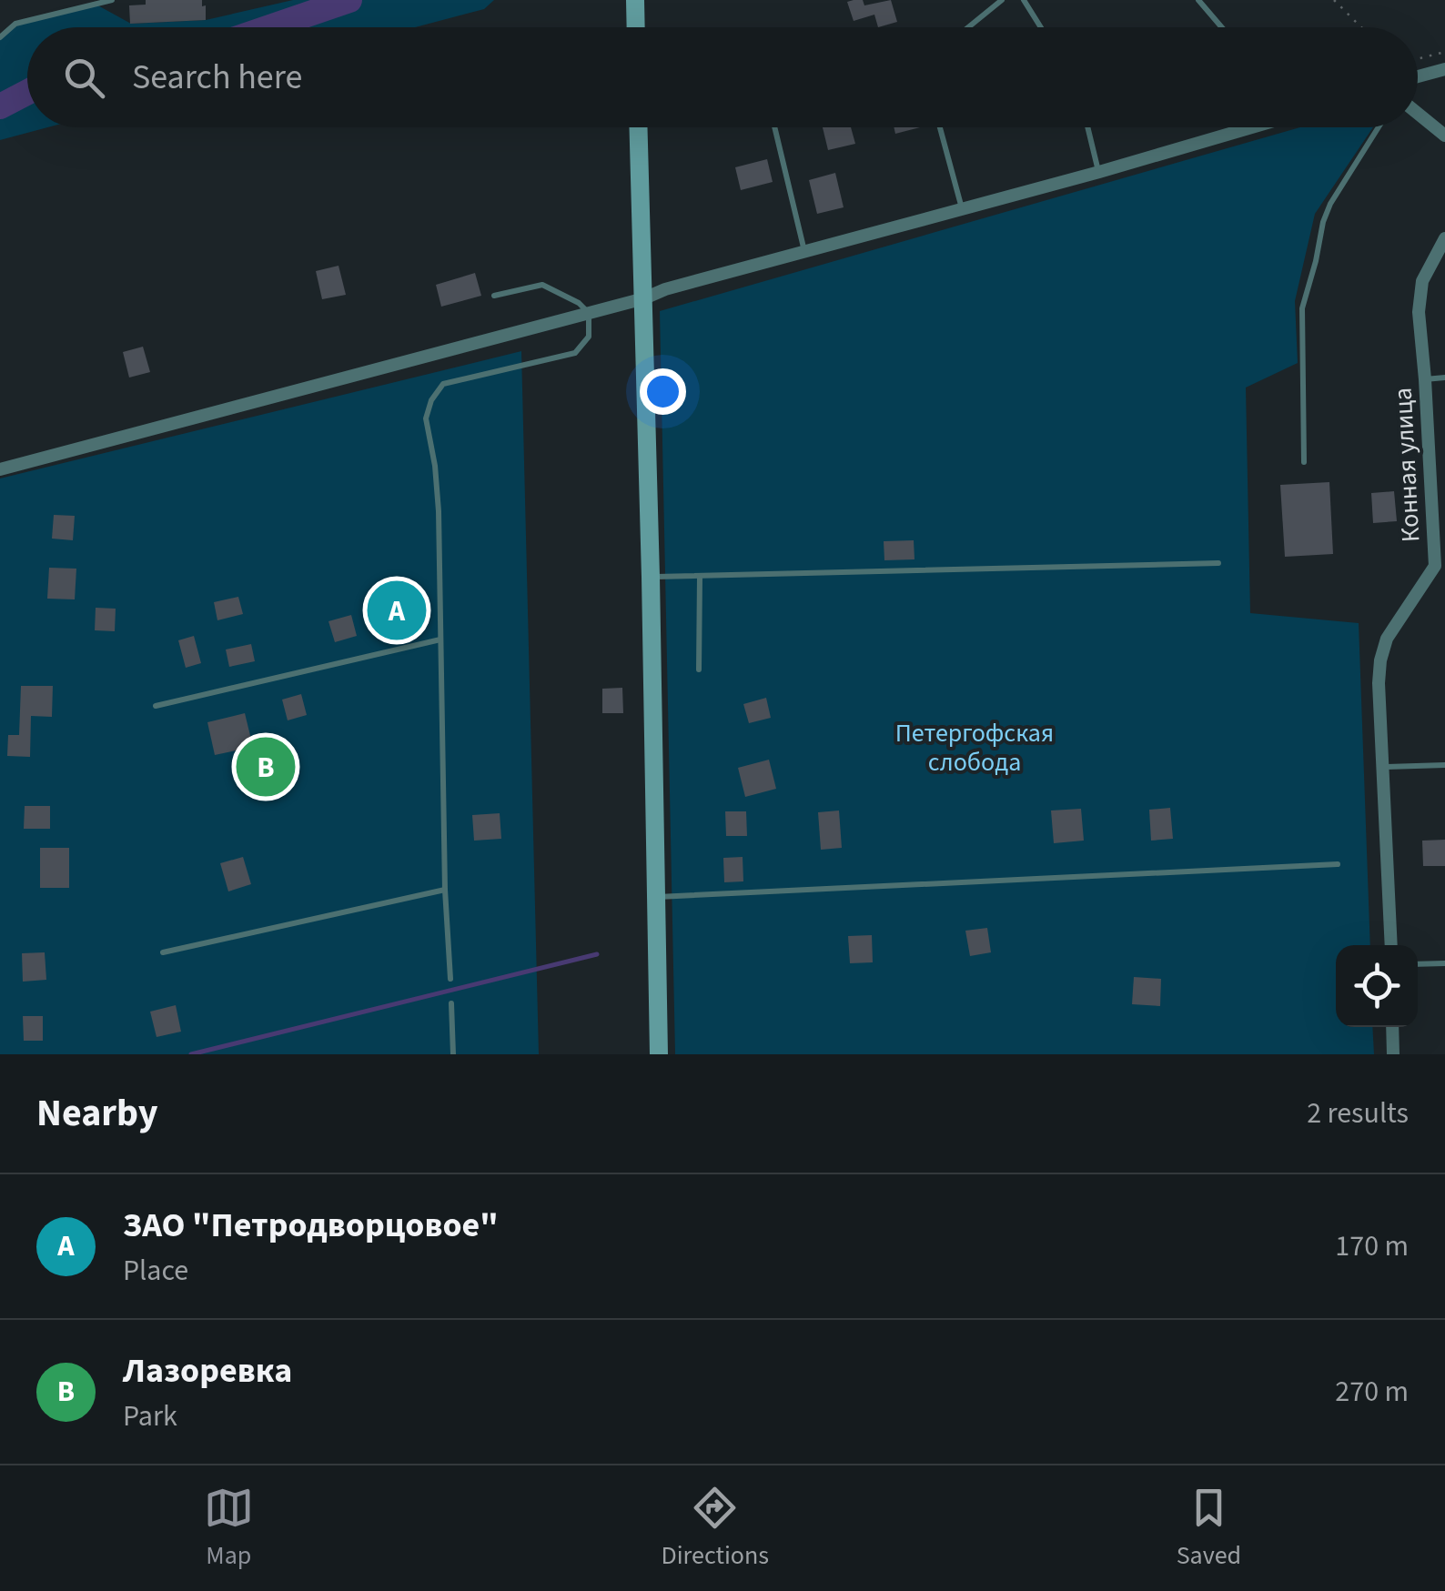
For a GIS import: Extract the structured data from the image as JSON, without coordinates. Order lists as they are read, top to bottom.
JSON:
{
  "streets": {
    "street": ["Конная улица"]
  },
  "parks": ["Петергофская слобода"],
  "page": {
    "search": "Search here",
    "pins": ["A", "B"],
    "heading": ["Nearby", "2 results"],
    "list": [
      {
        "mark": "A",
        "name": "ЗАО \"Петродворцовое\"",
        "note": "Place",
        "value": "170 m"
      },
      {
        "mark": "B",
        "name": "Лазоревка",
        "note": "Park",
        "value": "270 m"
      }
    ],
    "nav": ["Map", "Directions", "Saved"]
  }
}
